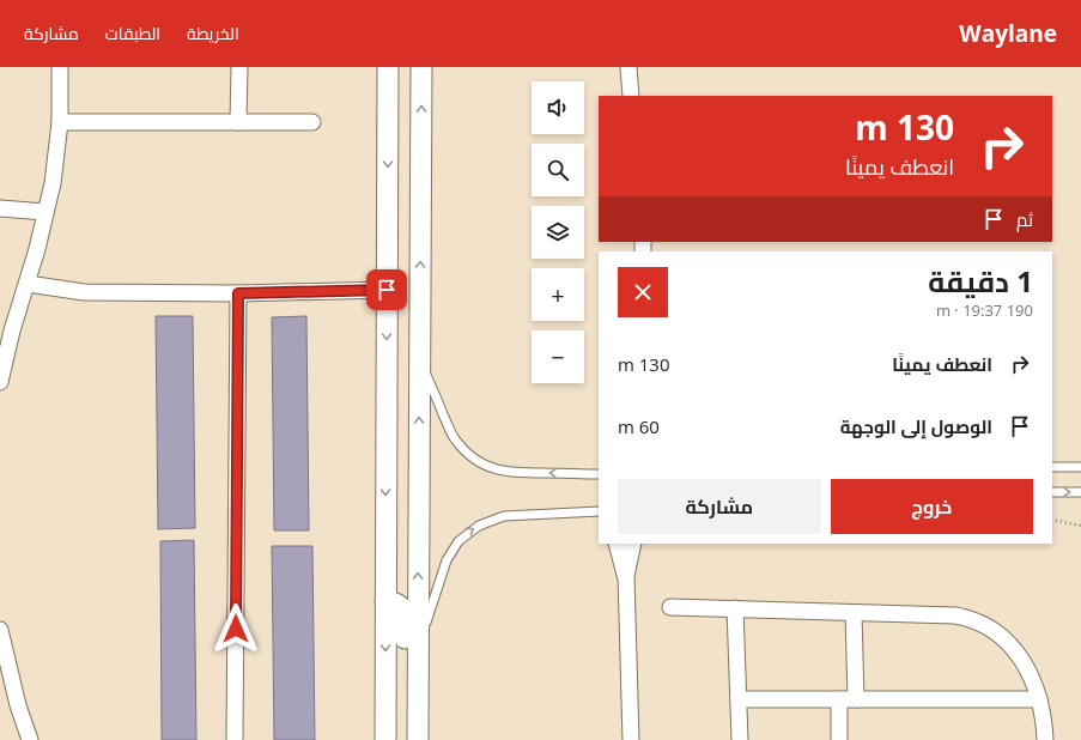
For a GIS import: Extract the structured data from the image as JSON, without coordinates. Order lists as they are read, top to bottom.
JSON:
{
  "page": {
    "header": "Waylane",
    "nav": ["الخريطة", "الطبقات", "مشاركة"],
    "map_buttons": ["+", "−"],
    "turn": ["130 m", "انعطف يمينًا"],
    "then": "ثم",
    "heading": ["1 دقيقة", "190 m · 19:37"],
    "list": [
      {
        "name": "انعطف يمينًا",
        "value": "130 m"
      },
      {
        "name": "الوصول إلى الوجهة",
        "value": "60 m"
      }
    ],
    "buttons": ["خروج", "مشاركة"]
  }
}
